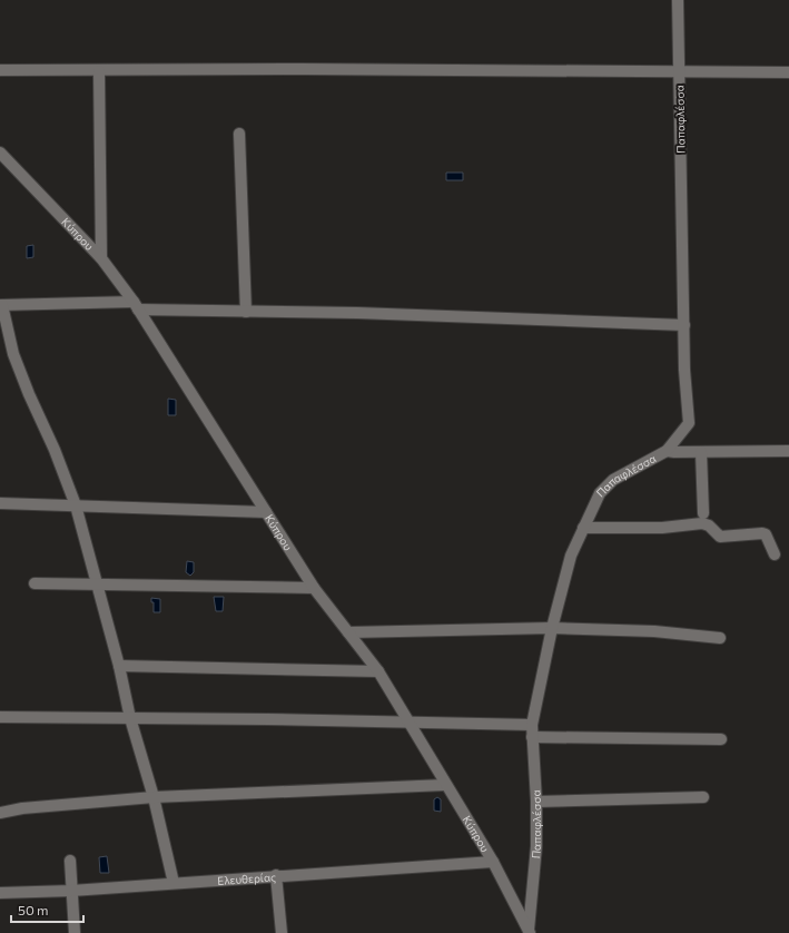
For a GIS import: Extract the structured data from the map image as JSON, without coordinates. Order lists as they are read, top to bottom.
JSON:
{
  "streets": {
    "street": ["Παπαφλέσσα", "Κύπρου", "Ελευθερίας"]
  },
  "crossings": [
    ["Παπαφλέσσα", "Κύπρου"],
    ["Κύπρου", "Ελευθερίας"]
  ],
  "scale_bar": "50 m"
}
